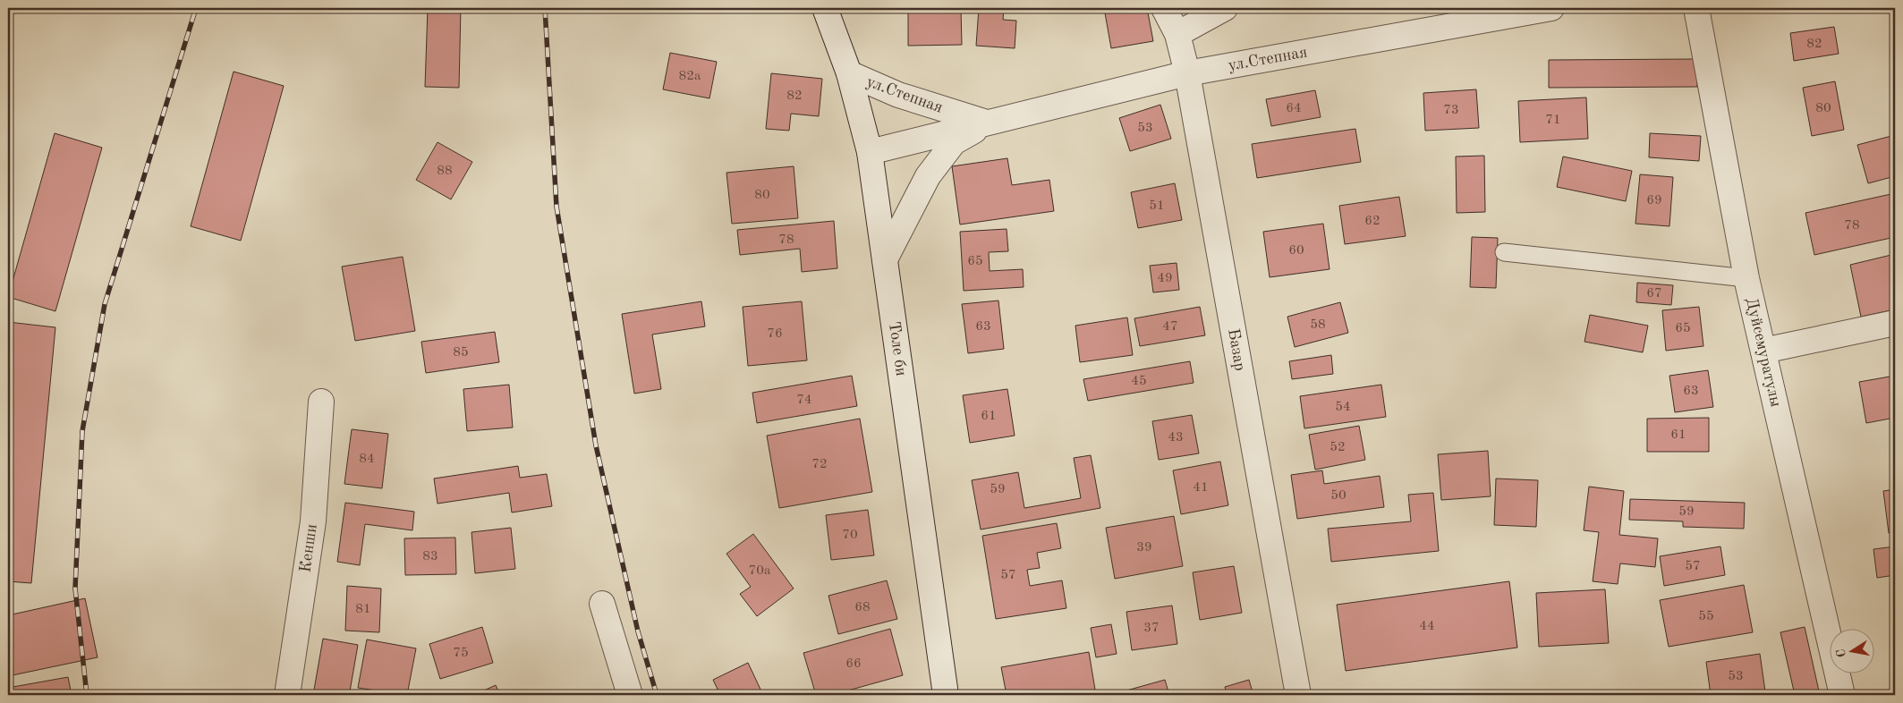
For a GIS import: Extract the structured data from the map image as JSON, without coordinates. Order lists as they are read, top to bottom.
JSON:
{
  "streets": {
    "street": [
      "ул.Степная",
      "Толе би",
      "Базар",
      "Дуйсемуратулы",
      "Кенши"
    ]
  },
  "crossings": [
    ["ул.Степная", "Толе би"],
    ["ул.Степная", "Базар"]
  ],
  "house_numbers": [
    "82",
    "82а",
    "82",
    "64",
    "80",
    "73",
    "71",
    "53",
    "88",
    "80",
    "69",
    "51",
    "62",
    "78",
    "78",
    "60",
    "65",
    "49",
    "67",
    "58",
    "63",
    "47",
    "65",
    "76",
    "85",
    "45",
    "63",
    "74",
    "54",
    "61",
    "61",
    "43",
    "52",
    "84",
    "72",
    "41",
    "59",
    "50",
    "59",
    "70",
    "39",
    "83",
    "57",
    "70а",
    "57",
    "68",
    "81",
    "55",
    "44",
    "37",
    "75",
    "66",
    "53"
  ],
  "north": "left"
}
